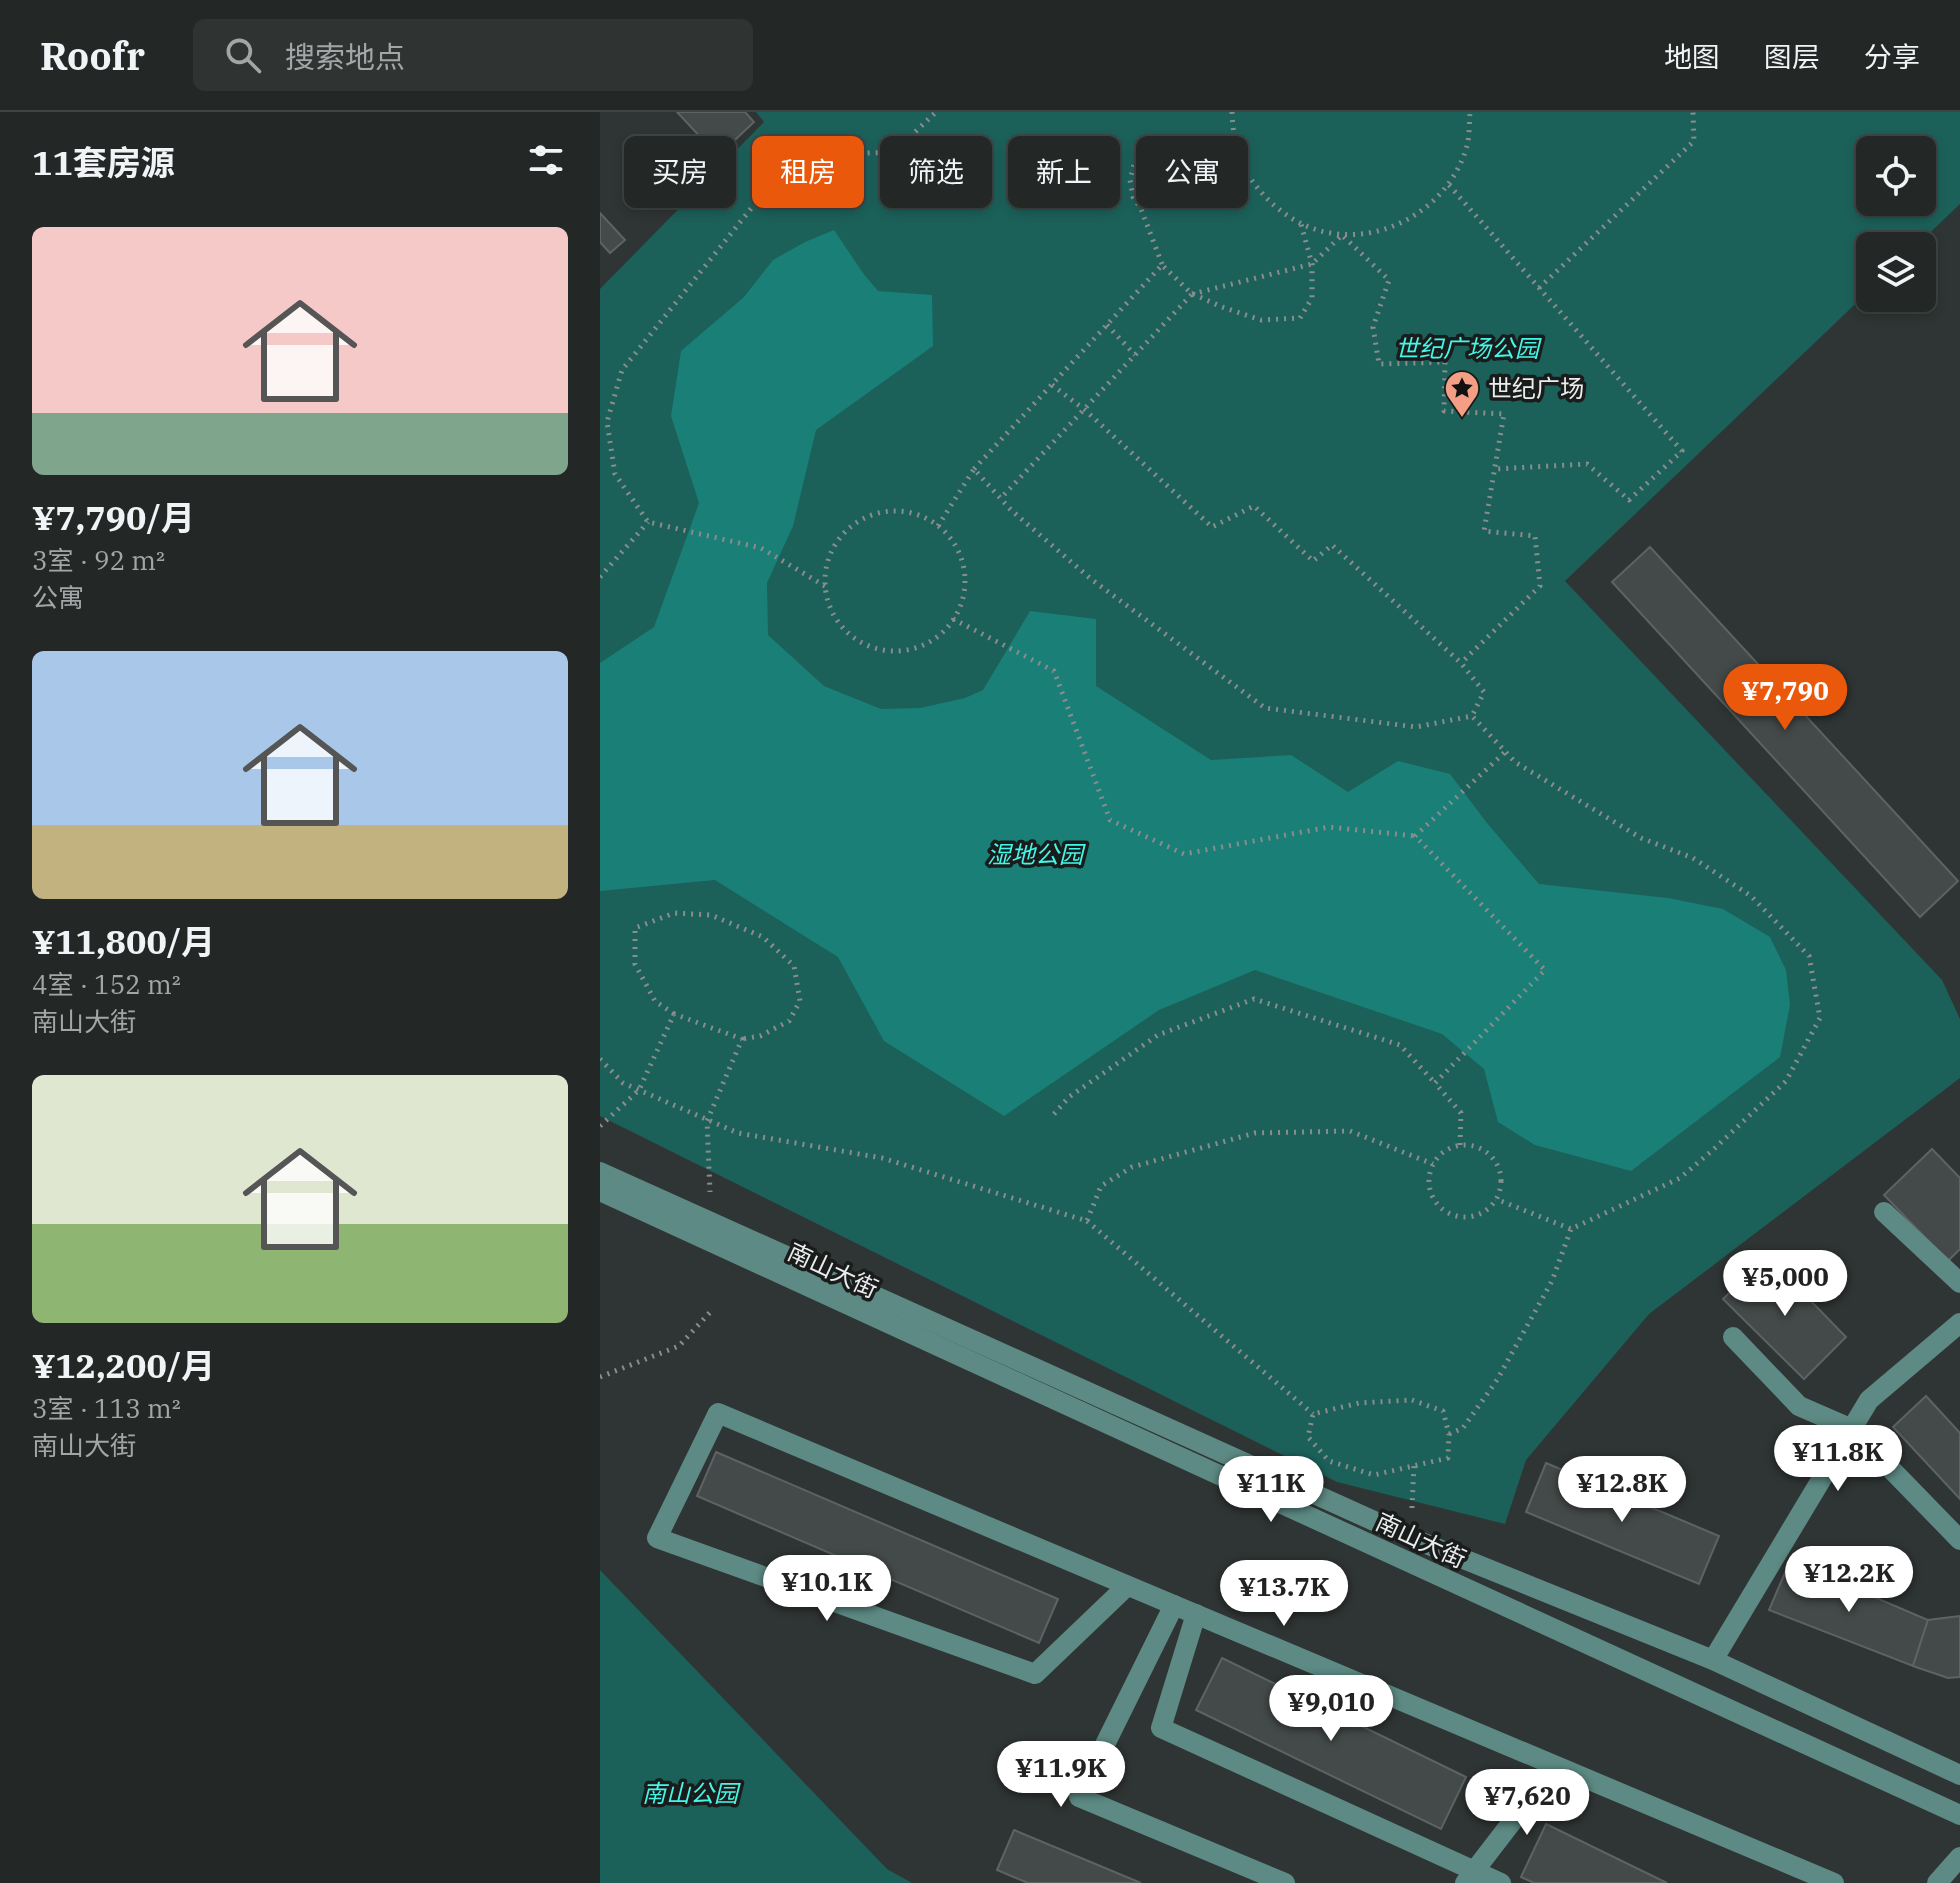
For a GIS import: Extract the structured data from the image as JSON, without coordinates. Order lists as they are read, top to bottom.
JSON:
{
  "streets": {
    "street": ["南山大街"]
  },
  "parks": ["世纪广场公园", "湿地公园", "南山公园"],
  "places": {
    "place": ["世纪广场"]
  },
  "page": {
    "header": "Roofr",
    "search": "搜索地点",
    "nav": ["地图", "图层", "分享"],
    "heading": "11套房源",
    "chip": [
      "买房",
      "租房",
      "筛选",
      "新上",
      "公寓"
    ],
    "list": [
      {
        "name": "¥7,790/月",
        "note": "3室 · 92 m² · 公寓"
      },
      {
        "name": "¥11,800/月",
        "note": "4室 · 152 m² · 南山大街"
      },
      {
        "name": "¥12,200/月",
        "note": "3室 · 113 m² · 南山大街"
      }
    ],
    "price": [
      "¥7,790",
      "¥5,000",
      "¥11.8K",
      "¥11K",
      "¥12.8K",
      "¥12.2K",
      "¥10.1K",
      "¥13.7K",
      "¥9,010",
      "¥11.9K",
      "¥7,620"
    ]
  }
}
